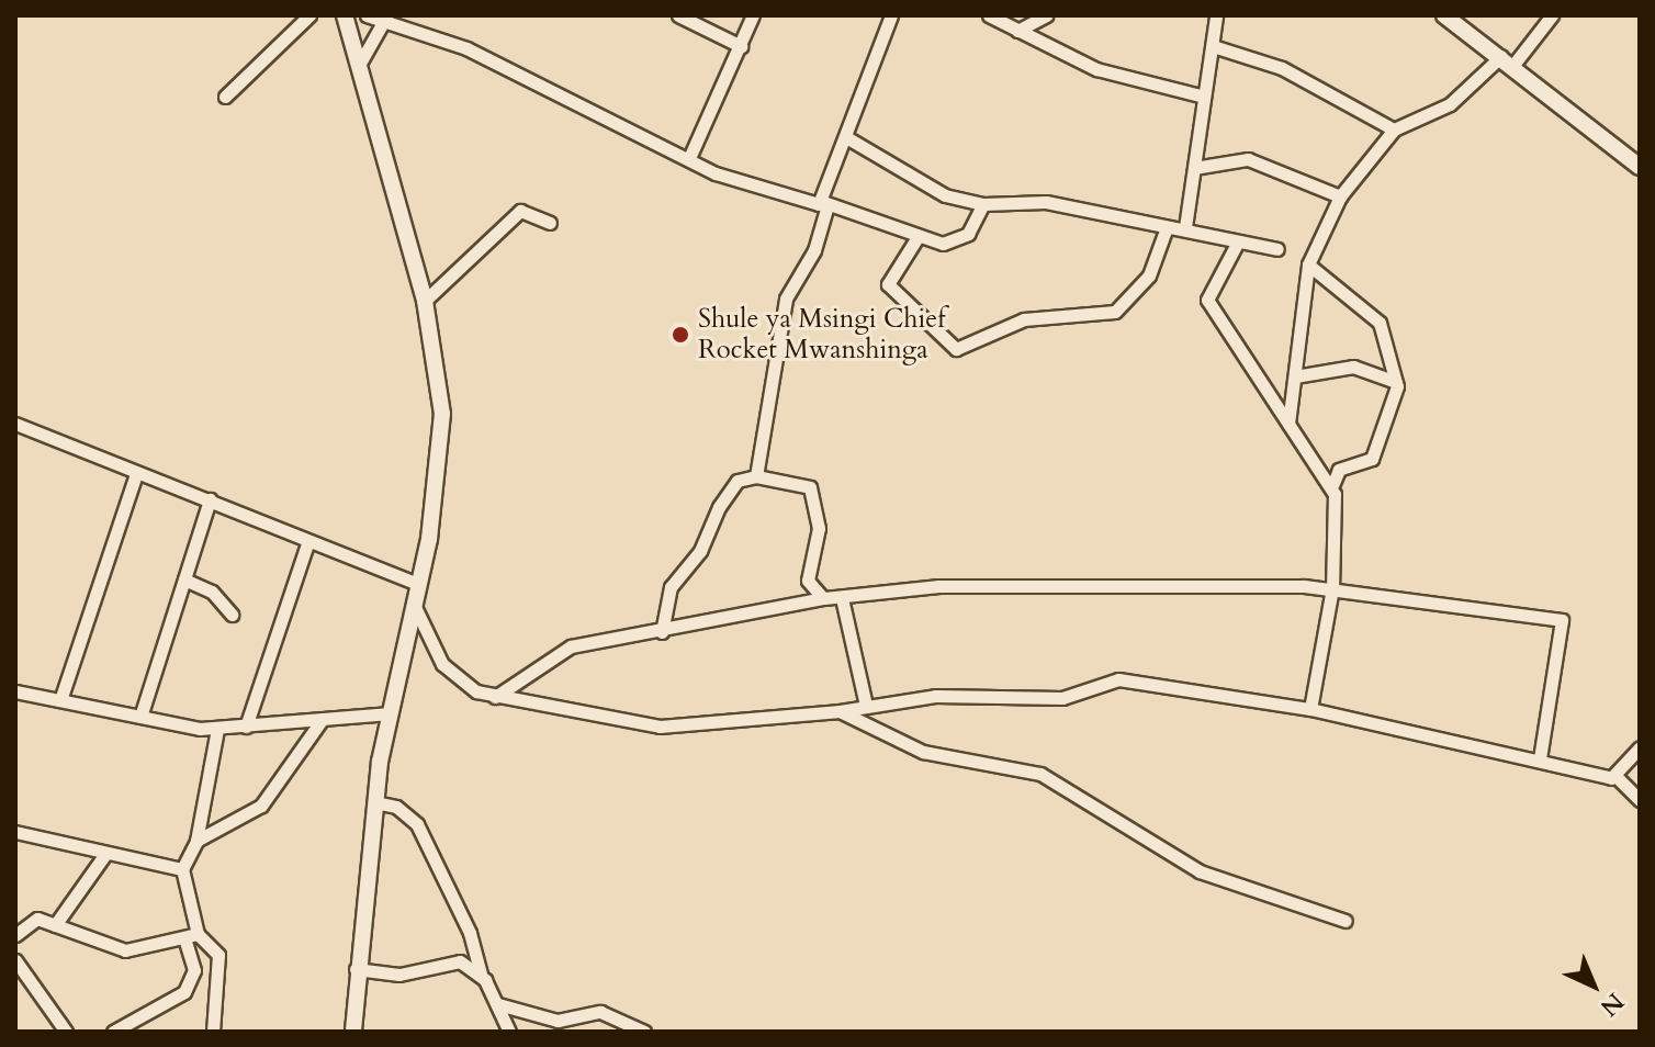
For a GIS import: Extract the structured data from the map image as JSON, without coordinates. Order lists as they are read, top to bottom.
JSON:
{
  "places": ["Shule ya Msingi Chief Rocket Mwanshinga"],
  "north": "bottom right"
}
